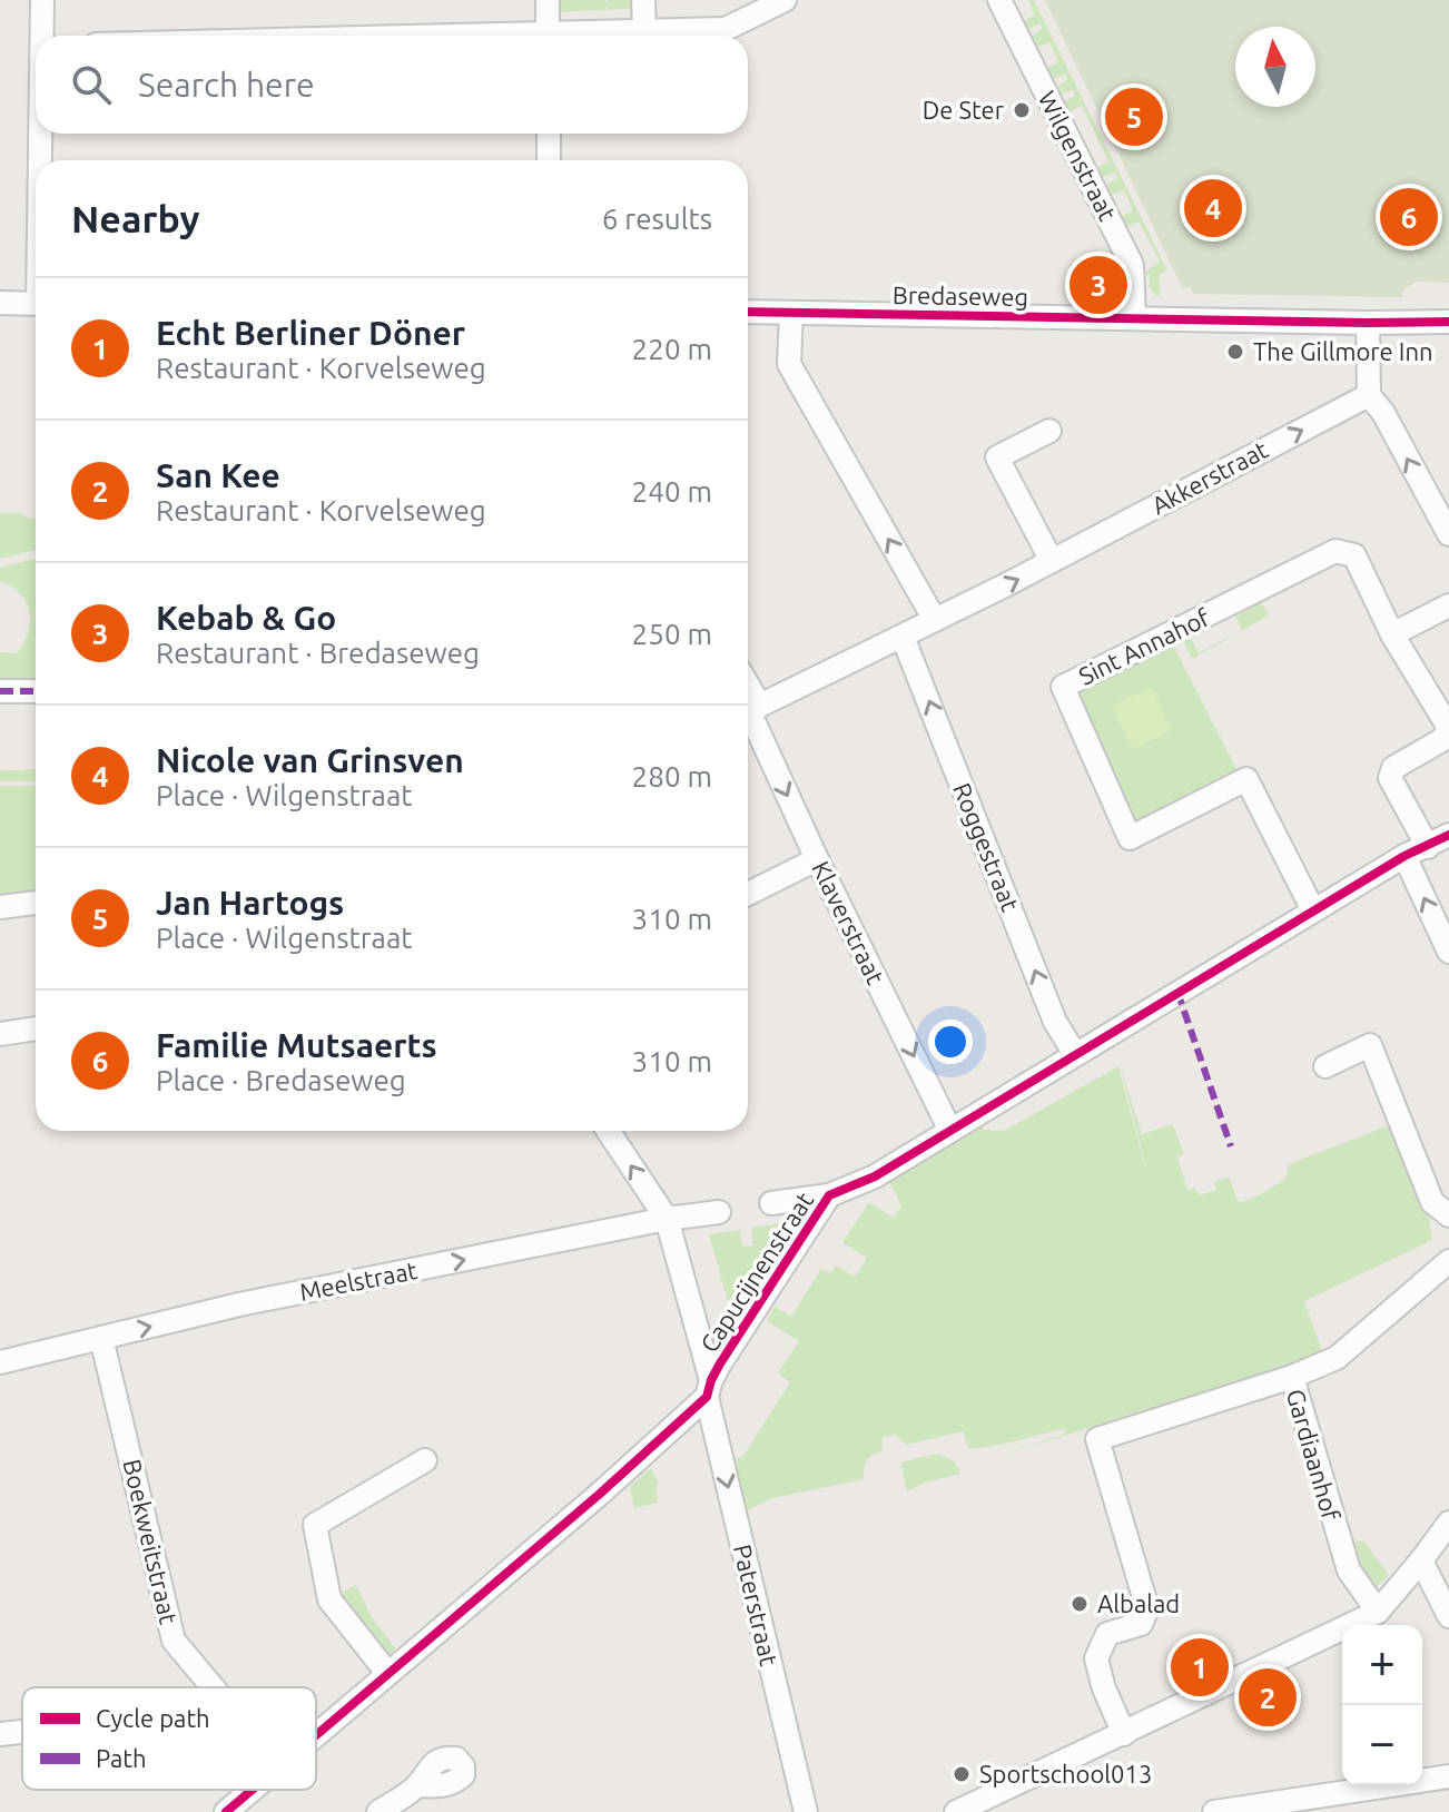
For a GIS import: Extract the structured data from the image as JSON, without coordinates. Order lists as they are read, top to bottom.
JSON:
{
  "streets": {
    "street": [
      "Wilgenstraat",
      "Bredaseweg",
      "Akkerstraat",
      "Sint Annahof",
      "Roggestraat",
      "Klaverstraat",
      "Capucijnenstraat",
      "Meelstraat",
      "Gardiaanhof",
      "Boekweitstraat",
      "Paterstraat"
    ]
  },
  "crossings": [
    ["Wilgenstraat", "Bredaseweg"],
    ["Akkerstraat", "Roggestraat"],
    ["Akkerstraat", "Klaverstraat"],
    ["Sint Annahof", "Capucijnenstraat"],
    ["Roggestraat", "Capucijnenstraat"],
    ["Klaverstraat", "Capucijnenstraat"],
    ["Capucijnenstraat", "Paterstraat"],
    ["Meelstraat", "Boekweitstraat"],
    ["Meelstraat", "Paterstraat"]
  ],
  "one_way": [
    "Akkerstraat",
    "Roggestraat",
    "Klaverstraat",
    "Meelstraat"
  ],
  "places": [
    "De Ster",
    "The Gillmore Inn",
    "Albalad",
    "Sportschool013"
  ],
  "legend": ["Cycle path", "Path"],
  "north": "top",
  "page": {
    "search": "Search here",
    "pins": [
      "5",
      "4",
      "6",
      "3",
      "1",
      "2"
    ],
    "heading": ["Nearby", "6 results"],
    "list": [
      {
        "mark": "1",
        "name": "Echt Berliner Döner",
        "note": "Restaurant · Korvelseweg",
        "value": "220 m"
      },
      {
        "mark": "2",
        "name": "San Kee",
        "note": "Restaurant · Korvelseweg",
        "value": "240 m"
      },
      {
        "mark": "3",
        "name": "Kebab & Go",
        "note": "Restaurant · Bredaseweg",
        "value": "250 m"
      },
      {
        "mark": "4",
        "name": "Nicole van Grinsven",
        "note": "Place · Wilgenstraat",
        "value": "280 m"
      },
      {
        "mark": "5",
        "name": "Jan Hartogs",
        "note": "Place · Wilgenstraat",
        "value": "310 m"
      },
      {
        "mark": "6",
        "name": "Familie Mutsaerts",
        "note": "Place · Bredaseweg",
        "value": "310 m"
      }
    ],
    "map_buttons": ["+", "−"]
  }
}
